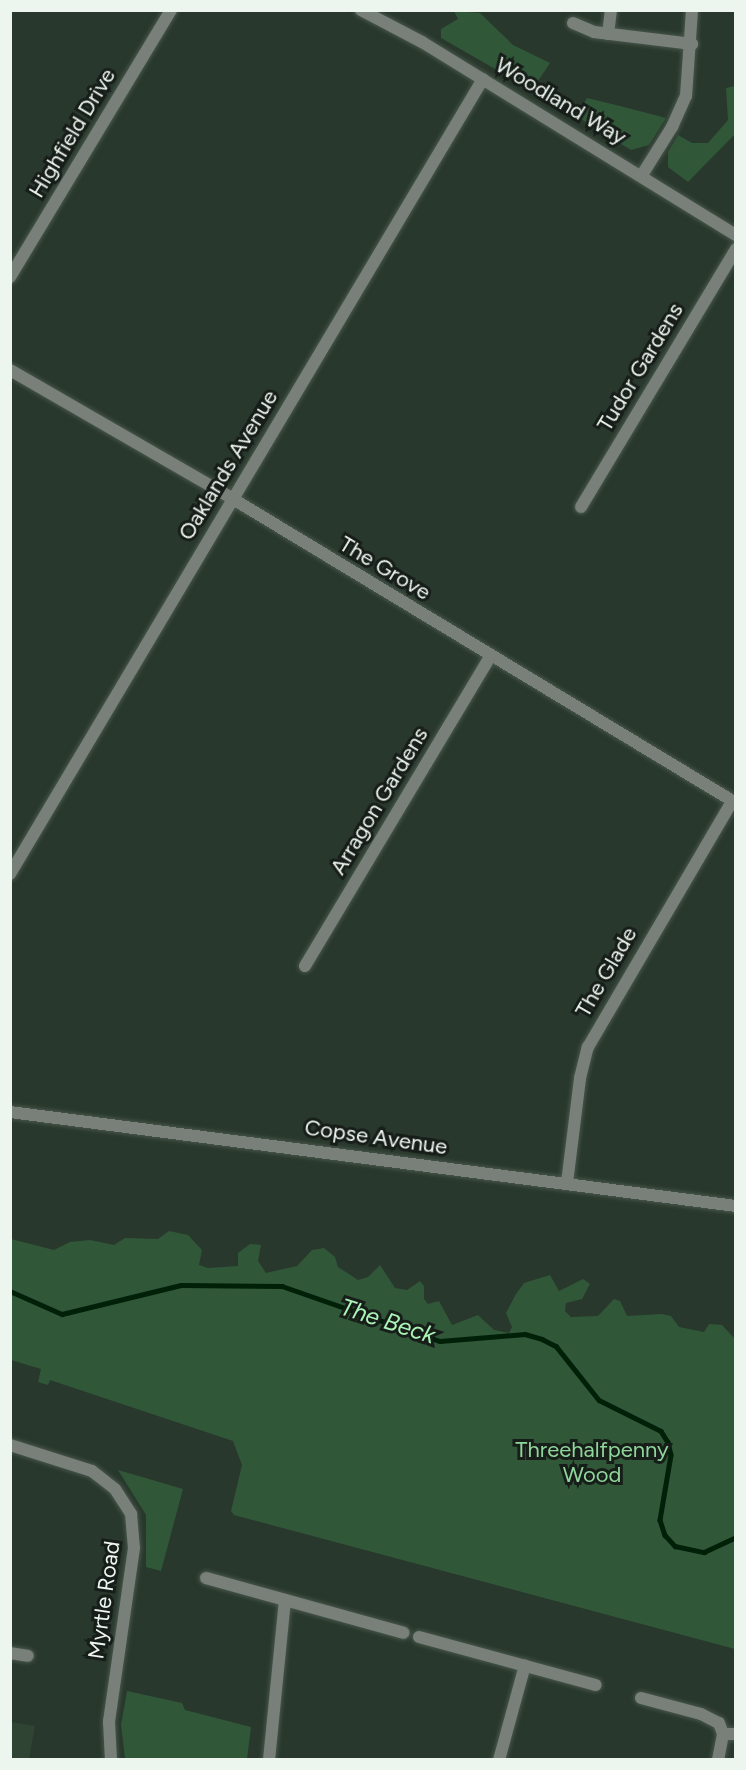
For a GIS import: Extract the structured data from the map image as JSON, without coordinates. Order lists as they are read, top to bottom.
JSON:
{
  "streets": {
    "street": [
      "Woodland Way",
      "Highfield Drive",
      "Tudor Gardens",
      "Oaklands Avenue",
      "The Grove",
      "Arragon Gardens",
      "The Glade",
      "Copse Avenue",
      "Myrtle Road"
    ]
  },
  "crossings": [
    ["Woodland Way", "Oaklands Avenue"],
    ["Oaklands Avenue", "The Grove"],
    ["The Grove", "Arragon Gardens"],
    ["The Grove", "The Glade"],
    ["The Glade", "Copse Avenue"]
  ],
  "water": ["The Beck"],
  "parks": ["Threehalfpenny Wood"]
}
